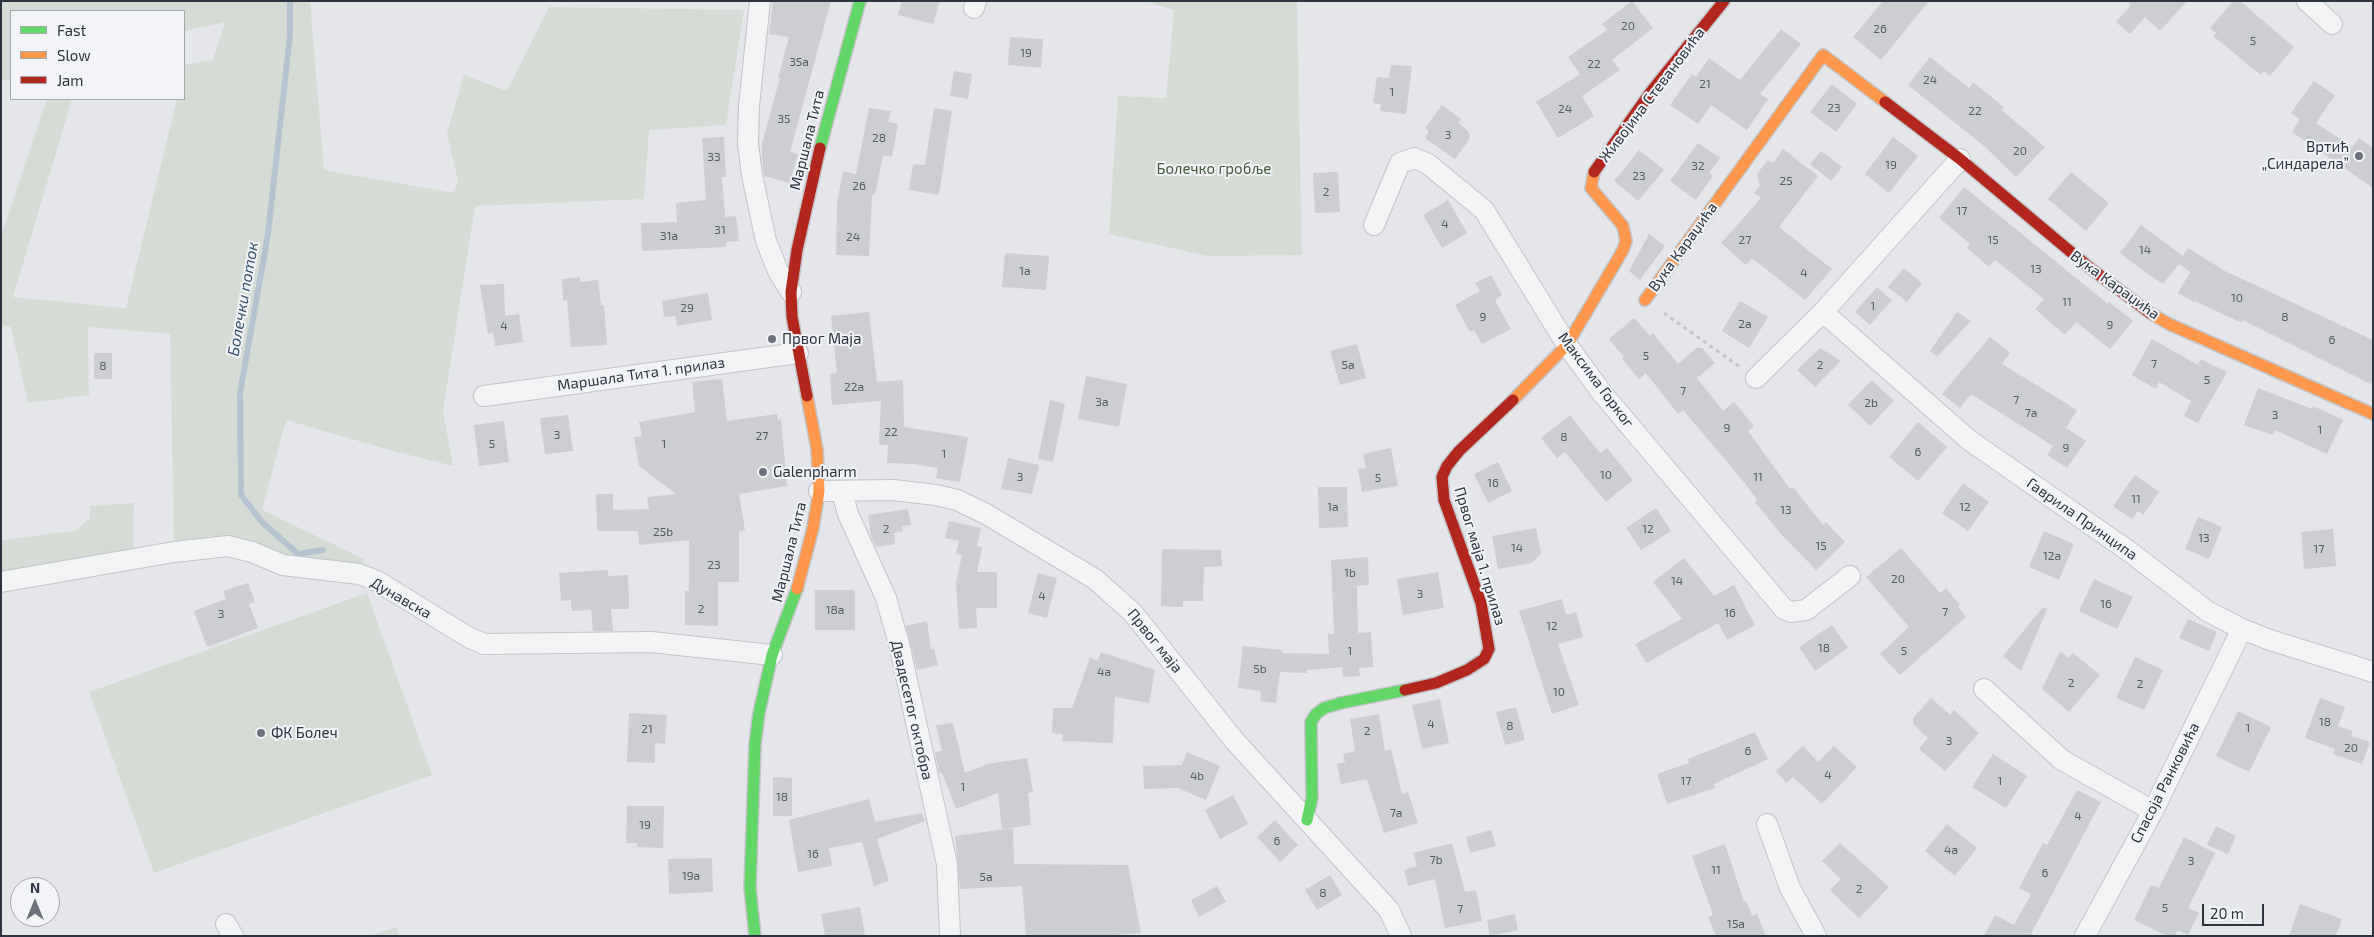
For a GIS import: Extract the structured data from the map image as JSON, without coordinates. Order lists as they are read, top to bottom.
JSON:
{
  "streets": {
    "street": [
      "Живојина Стевановића",
      "Маршала Тита",
      "Вука Караџића",
      "Маршала Тита 1. прилаз",
      "Максима Горког",
      "Гаврила Принципа",
      "Првог маја 1. прилаз",
      "Дунавска",
      "Првог маја",
      "Двадесетог октобра",
      "Спасоја Ранковића"
    ]
  },
  "crossings": [
    ["Живојина Стевановића", "Максима Горког"],
    ["Живојина Стевановића", "Првог маја 1. прилаз"],
    ["Маршала Тита", "Маршала Тита 1. прилаз"],
    ["Маршала Тита", "Дунавска"],
    ["Маршала Тита", "Првог маја"],
    ["Максима Горког", "Првог маја 1. прилаз"],
    ["Гаврила Принципа", "Спасоја Ранковића"],
    ["Првог маја 1. прилаз", "Првог маја"],
    ["Првог маја", "Двадесетог октобра"]
  ],
  "water": ["Болечки поток"],
  "parks": ["Болечко гробље"],
  "places": [
    "Вртић „Синдарела”",
    "Првог Маја",
    "Galenpharm",
    "ФК Болеч"
  ],
  "house_numbers": [
    "20",
    "26",
    "5",
    "19",
    "35a",
    "22",
    "24",
    "21",
    "1",
    "23",
    "24",
    "22",
    "35",
    "3",
    "28",
    "20",
    "33",
    "19",
    "32",
    "23",
    "25",
    "26",
    "2",
    "17",
    "4",
    "31",
    "31a",
    "24",
    "27",
    "15",
    "14",
    "13",
    "1a",
    "4",
    "10",
    "11",
    "1",
    "29",
    "9",
    "8",
    "2a",
    "9",
    "4",
    "6",
    "5",
    "7",
    "5a",
    "2",
    "8",
    "5",
    "22a",
    "7",
    "7",
    "3a",
    "2b",
    "7a",
    "3",
    "9",
    "1",
    "22",
    "3",
    "27",
    "8",
    "5",
    "1",
    "9",
    "6",
    "1",
    "10",
    "3",
    "11",
    "5",
    "16",
    "11",
    "1a",
    "12",
    "13",
    "2",
    "12",
    "25b",
    "13",
    "15",
    "14",
    "17",
    "12a",
    "23",
    "1b",
    "20",
    "14",
    "3",
    "4",
    "16",
    "2",
    "18a",
    "7",
    "16",
    "3",
    "12",
    "18",
    "1",
    "5",
    "5b",
    "4a",
    "2",
    "2",
    "10",
    "18",
    "4",
    "8",
    "1",
    "21",
    "2",
    "3",
    "20",
    "6",
    "4",
    "4b",
    "17",
    "1",
    "1",
    "18",
    "7a",
    "4",
    "19",
    "6",
    "4a",
    "16",
    "7b",
    "3",
    "11",
    "6",
    "19a",
    "5a",
    "2",
    "8",
    "5",
    "7",
    "15a"
  ],
  "legend": ["Fast", "Slow", "Jam"],
  "scale_bar": "20 m",
  "north": "top"
}
